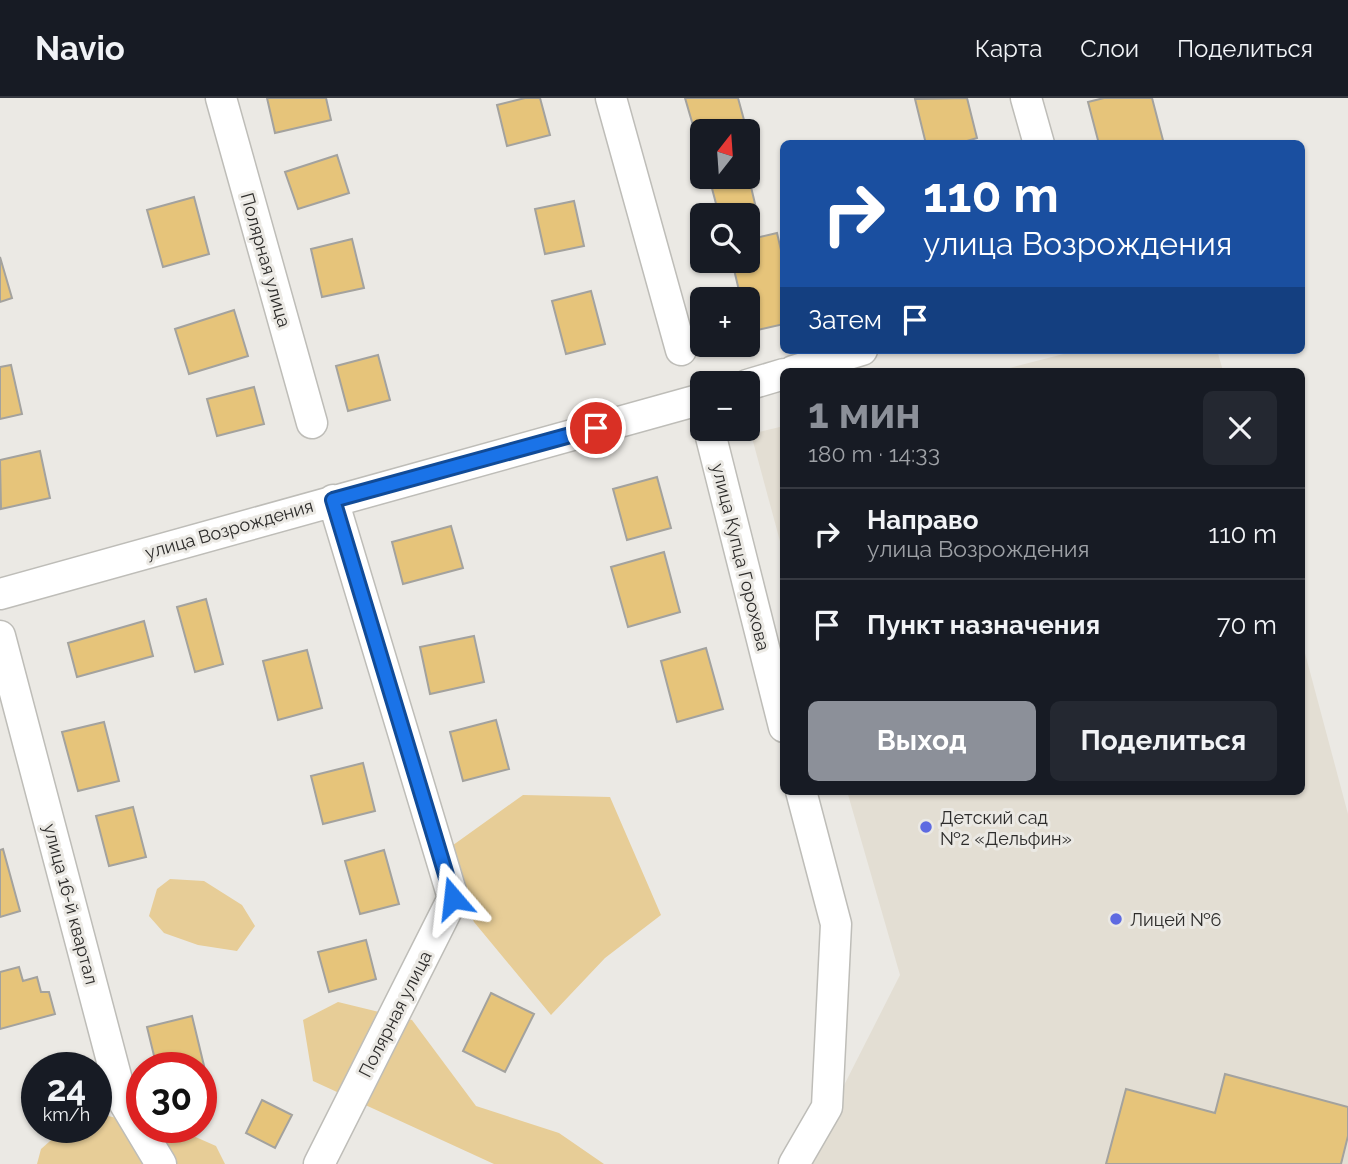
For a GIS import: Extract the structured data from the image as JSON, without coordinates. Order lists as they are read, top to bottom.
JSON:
{
  "streets": {
    "street": [
      "Полярная улица",
      "улица Возрождения",
      "улица Купца Горохова",
      "улица 16-й квартал"
    ]
  },
  "crossings": [
    ["Полярная улица", "улица Возрождения"]
  ],
  "places": ["Детский сад №2 «Дельфин»", "Лицей №6"],
  "north": "top",
  "page": {
    "header": "Navio",
    "nav": ["Карта", "Слои", "Поделиться"],
    "map_buttons": ["+", "−"],
    "turn": ["110 m", "улица Возрождения"],
    "then": "Затем",
    "heading": ["1 мин", "180 m · 14:33"],
    "list": [
      {
        "name": "Направо",
        "note": "улица Возрождения",
        "value": "110 m"
      },
      {
        "name": "Пункт назначения",
        "value": "70 m"
      }
    ],
    "buttons": ["Выход", "Поделиться"],
    "speed": "24 km/h",
    "limit": "30"
  }
}
